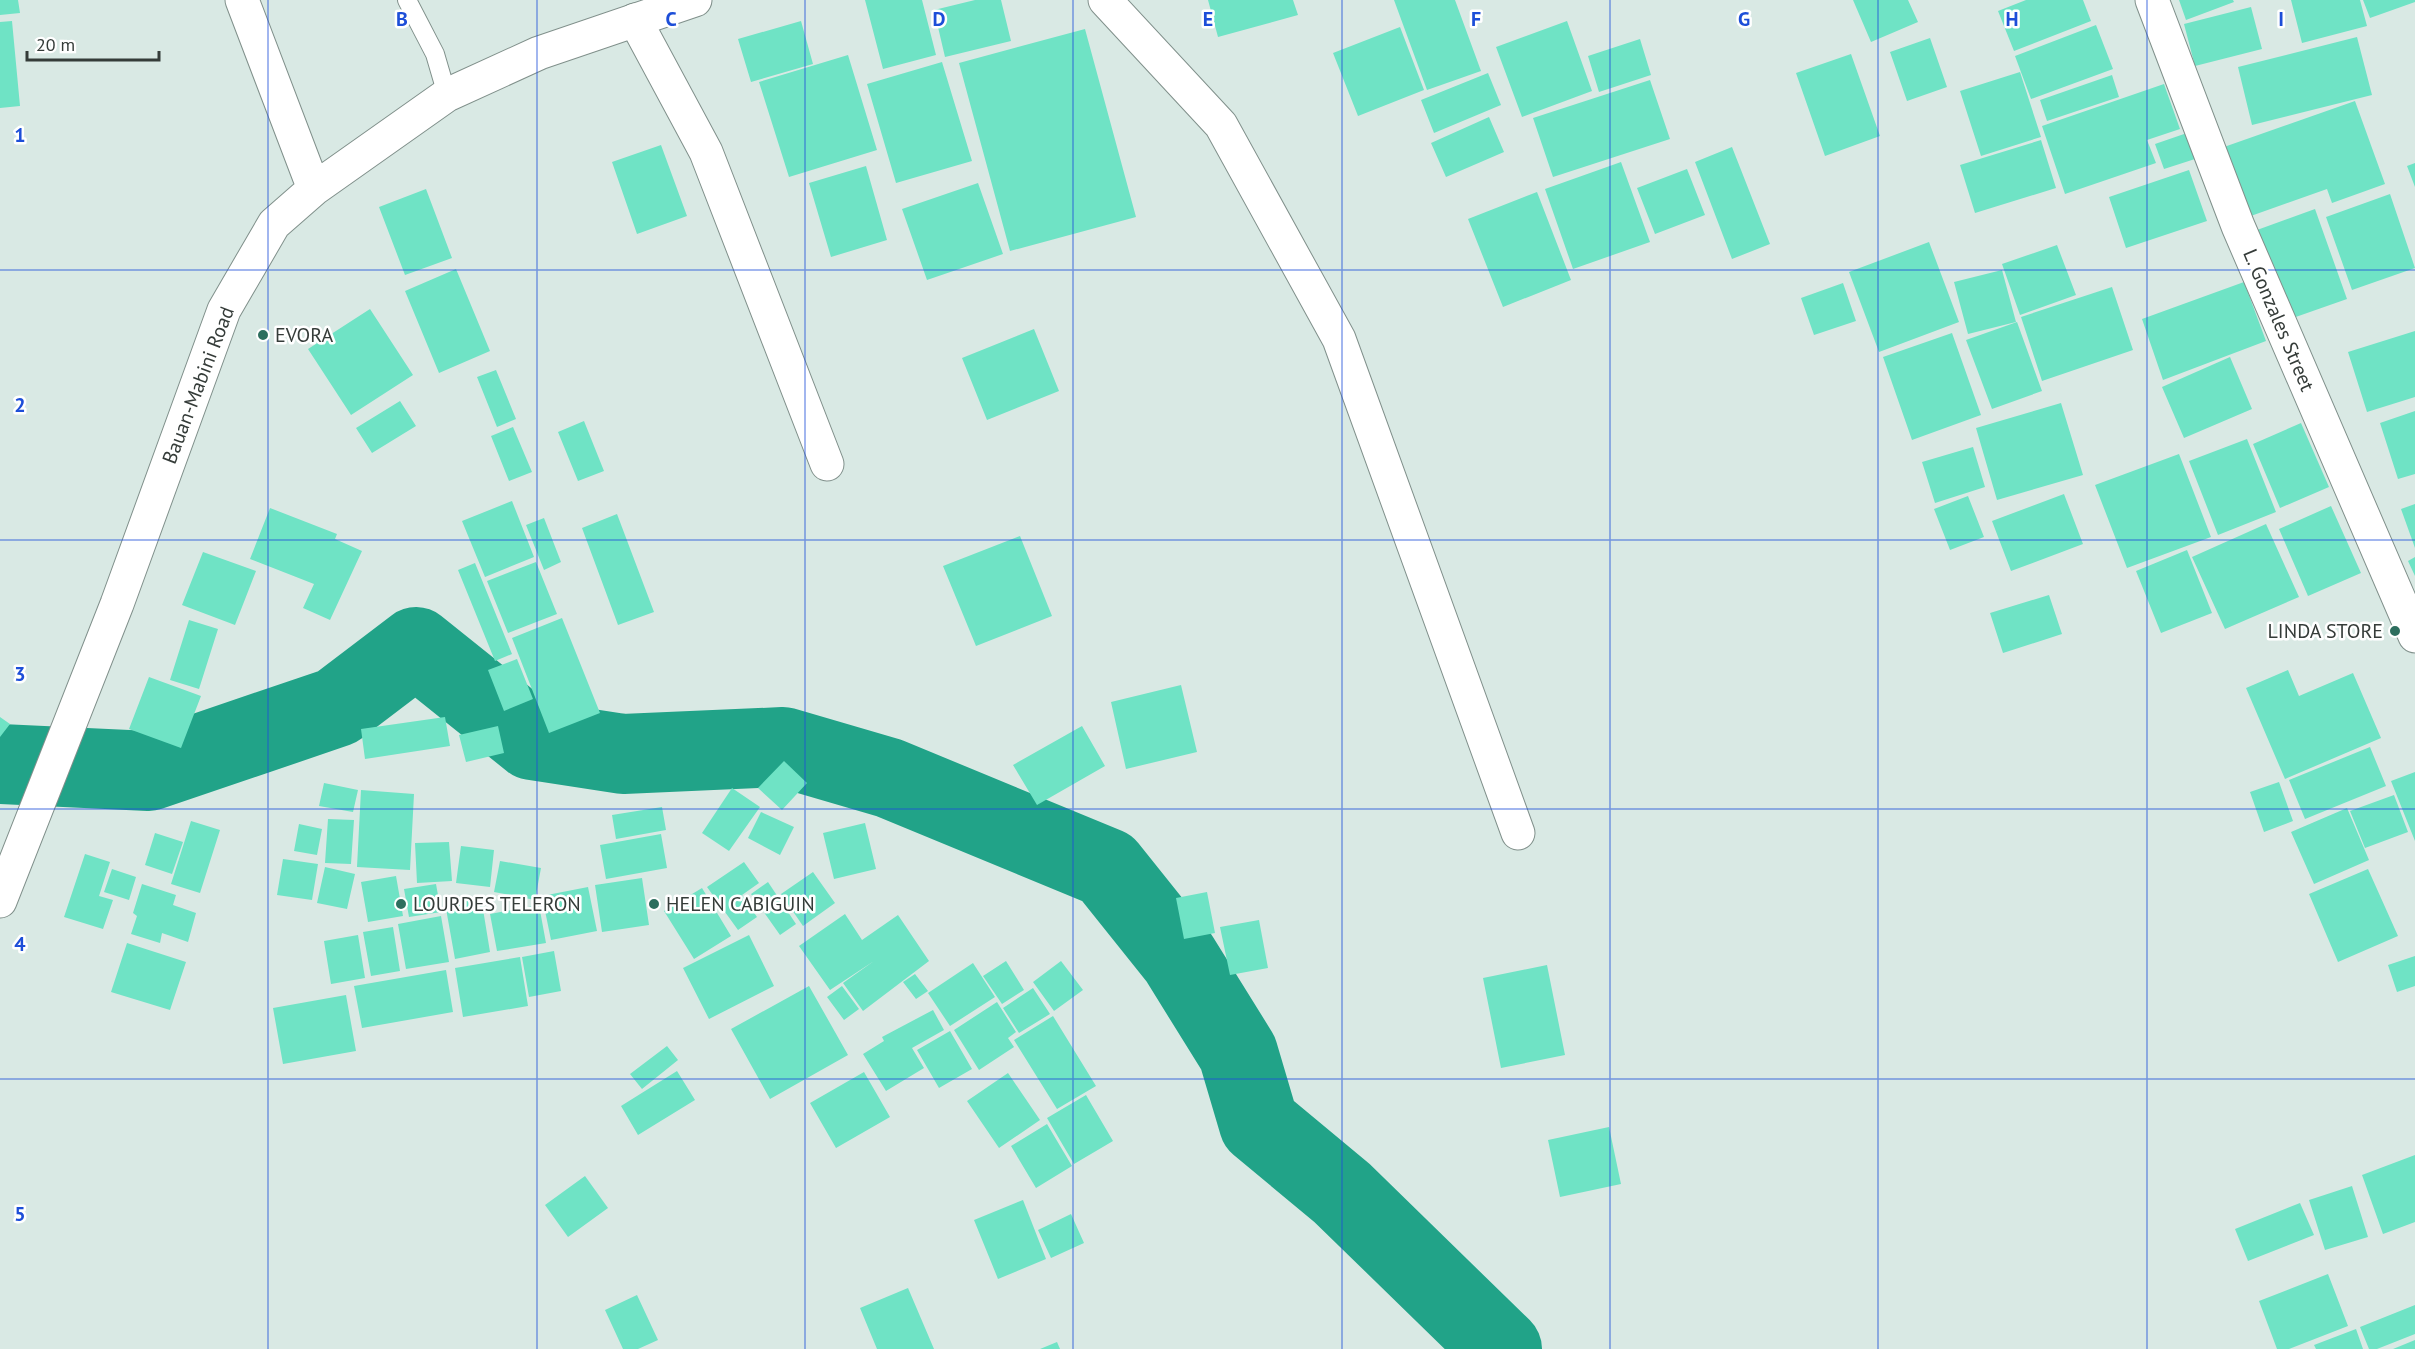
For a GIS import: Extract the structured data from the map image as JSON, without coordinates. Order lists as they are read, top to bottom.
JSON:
{
  "streets": {
    "street": ["L. Gonzales Street", "Bauan-Mabini Road"]
  },
  "places": [
    "EVORA",
    "LINDA STORE",
    "LOURDES TELERON",
    "HELEN CABIGUIN"
  ],
  "scale_bar": "20 m",
  "grid": {
    "columns": [
      "B",
      "C",
      "D",
      "E",
      "F",
      "G",
      "H",
      "I"
    ],
    "rows": [
      "1",
      "2",
      "3",
      "4",
      "5"
    ]
  }
}
